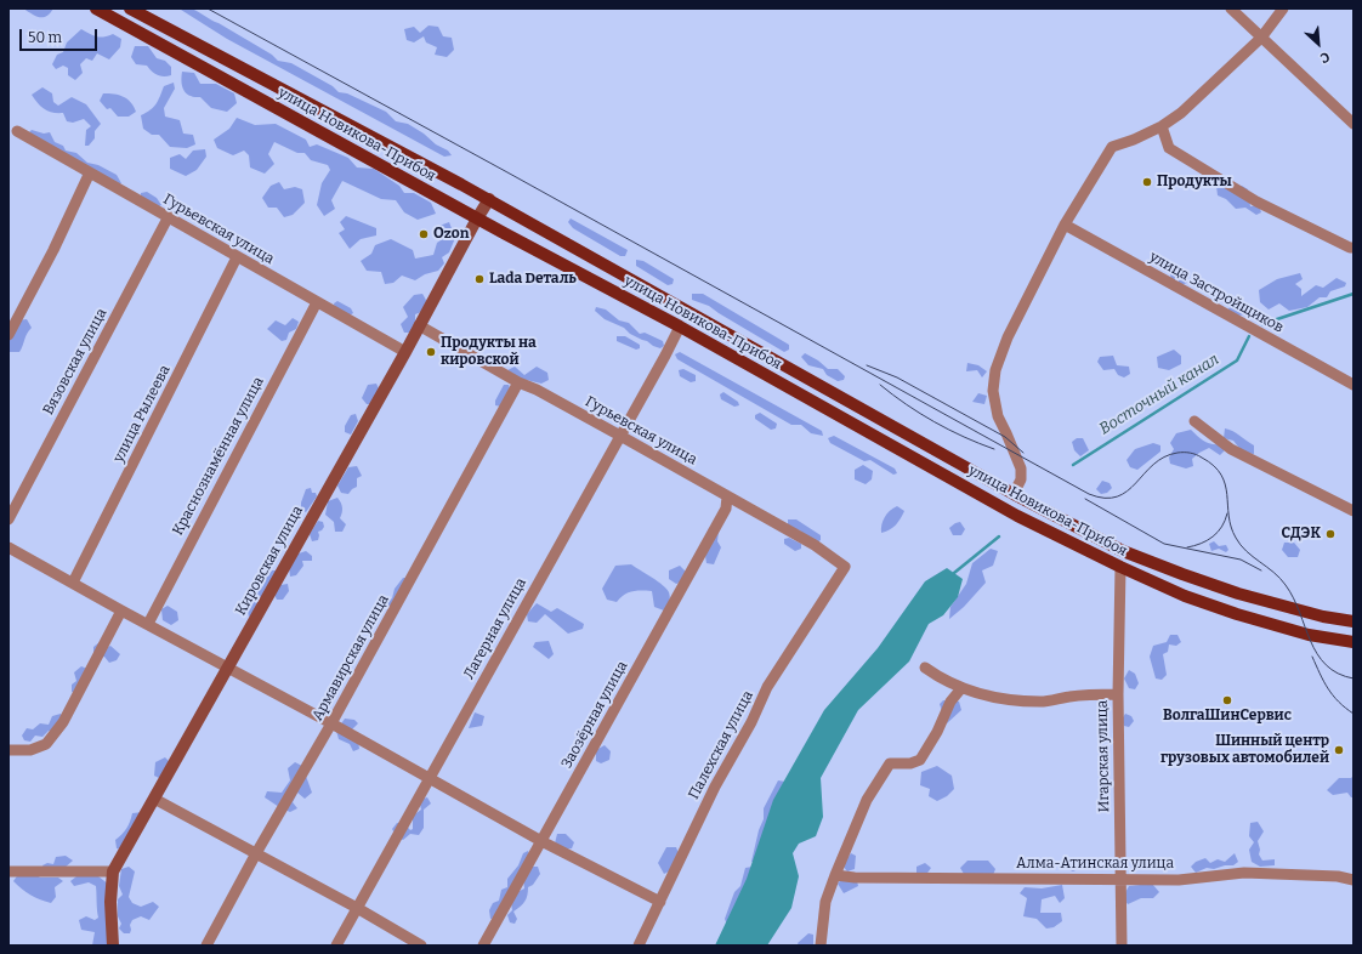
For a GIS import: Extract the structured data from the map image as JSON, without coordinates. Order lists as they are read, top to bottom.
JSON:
{
  "streets": {
    "main road": ["улица Новикова-Прибоя"],
    "street": [
      "Гурьевская улица",
      "улица Застройщиков",
      "Вязовская улица",
      "улица Рылеева",
      "Краснознамённая улица",
      "Кировская улица",
      "Лагерная улица",
      "Армавирская улица",
      "Заозёрная улица",
      "Палехская улица",
      "Игарская улица",
      "Алма-Атинская улица"
    ]
  },
  "crossings": [
    ["улица Новикова-Прибоя", "Кировская улица"],
    ["улица Новикова-Прибоя", "Лагерная улица"],
    ["улица Новикова-Прибоя", "Игарская улица"],
    ["Гурьевская улица", "Вязовская улица"],
    ["Гурьевская улица", "улица Рылеева"],
    ["Гурьевская улица", "Краснознамённая улица"],
    ["Гурьевская улица", "Кировская улица"],
    ["Гурьевская улица", "Лагерная улица"],
    ["Гурьевская улица", "Армавирская улица"],
    ["Гурьевская улица", "Заозёрная улица"],
    ["Гурьевская улица", "Палехская улица"],
    ["Игарская улица", "Алма-Атинская улица"]
  ],
  "water": ["Восточный канал"],
  "places": [
    "Продукты",
    "Ozon",
    "Lada Dеталь",
    "Продукты на кировской",
    "СДЭК",
    "ВолгаШинСервис",
    "Шинный центр грузовых автомобилей"
  ],
  "scale_bar": "50 m",
  "north": "bottom right"
}
